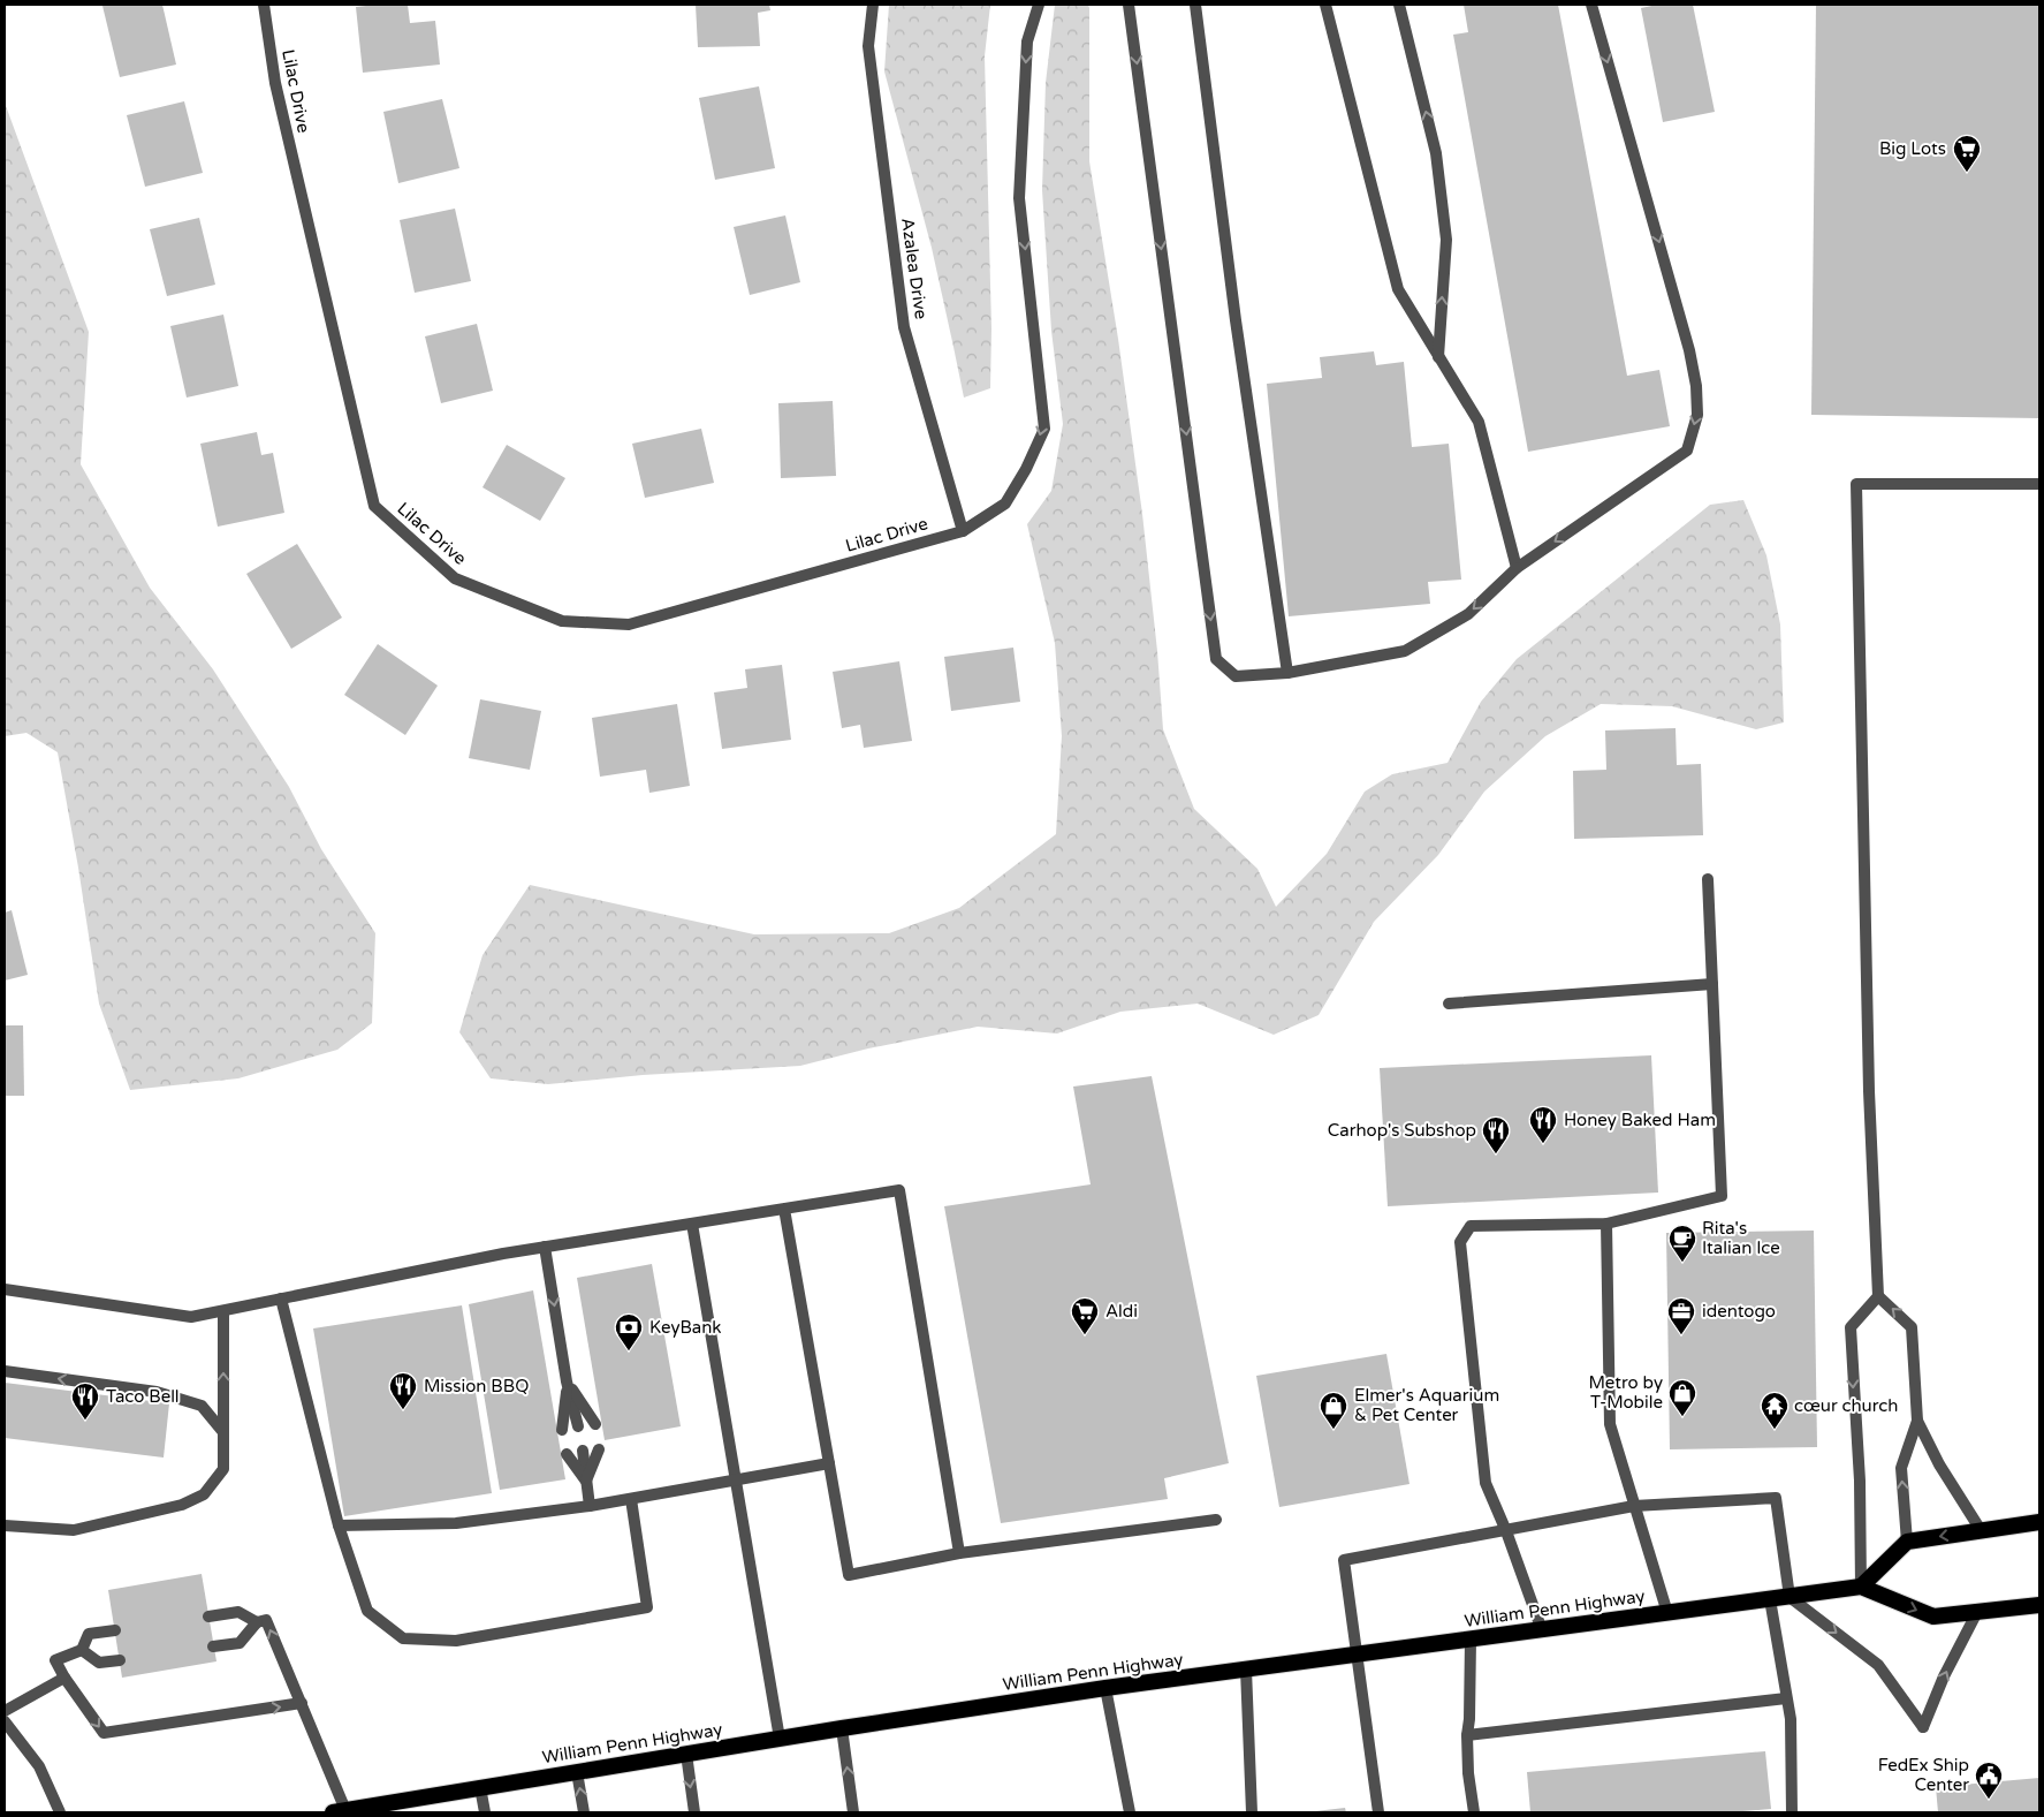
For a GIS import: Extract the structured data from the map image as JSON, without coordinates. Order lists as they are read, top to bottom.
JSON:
{
  "streets": {
    "highway": ["William Penn Highway"],
    "street": ["Lilac Drive", "Azalea Drive"]
  },
  "crossings": [
    ["Lilac Drive", "Azalea Drive"]
  ],
  "places": {
    "supermarket": ["Big Lots", "Aldi"],
    "restaurant": [
      "Honey Baked Ham",
      "Carhop's Subshop",
      "Mission BBQ",
      "Taco Bell"
    ],
    "cafe": ["Rita's Italian Ice"],
    "office": ["identogo"],
    "bank": ["KeyBank"],
    "shop": ["Metro by T-Mobile", "Elmer's Aquarium & Pet Center"],
    "temple": ["cœur church"],
    "public building": ["FedEx Ship Center"]
  }
}
